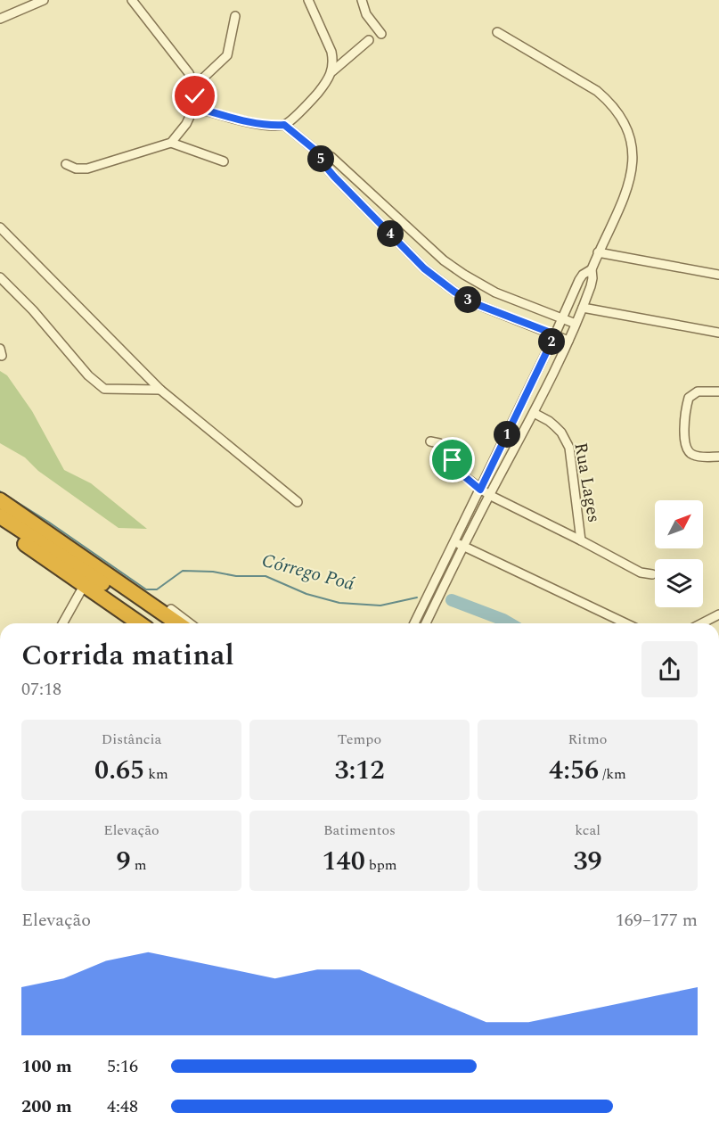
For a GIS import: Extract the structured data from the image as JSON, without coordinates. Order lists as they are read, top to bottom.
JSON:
{
  "streets": {
    "street": ["Rua Lages"]
  },
  "water": ["Córrego Poá"],
  "north": "top right",
  "page": {
    "pins": [
      "5",
      "4",
      "3",
      "2",
      "1"
    ],
    "heading": ["Corrida matinal", "07:18"],
    "stats": [
      ["Distância", "0.65 km"],
      ["Tempo", "3:12"],
      ["Ritmo", "4:56 /km"],
      ["Elevação", "9 m"],
      ["Batimentos", "140 bpm"],
      ["kcal", "39"]
    ],
    "chart": ["Elevação", "169–177 m"],
    "list": [
      {
        "name": "100 m",
        "note": "5:16"
      },
      {
        "name": "200 m",
        "note": "4:48"
      }
    ]
  }
}
